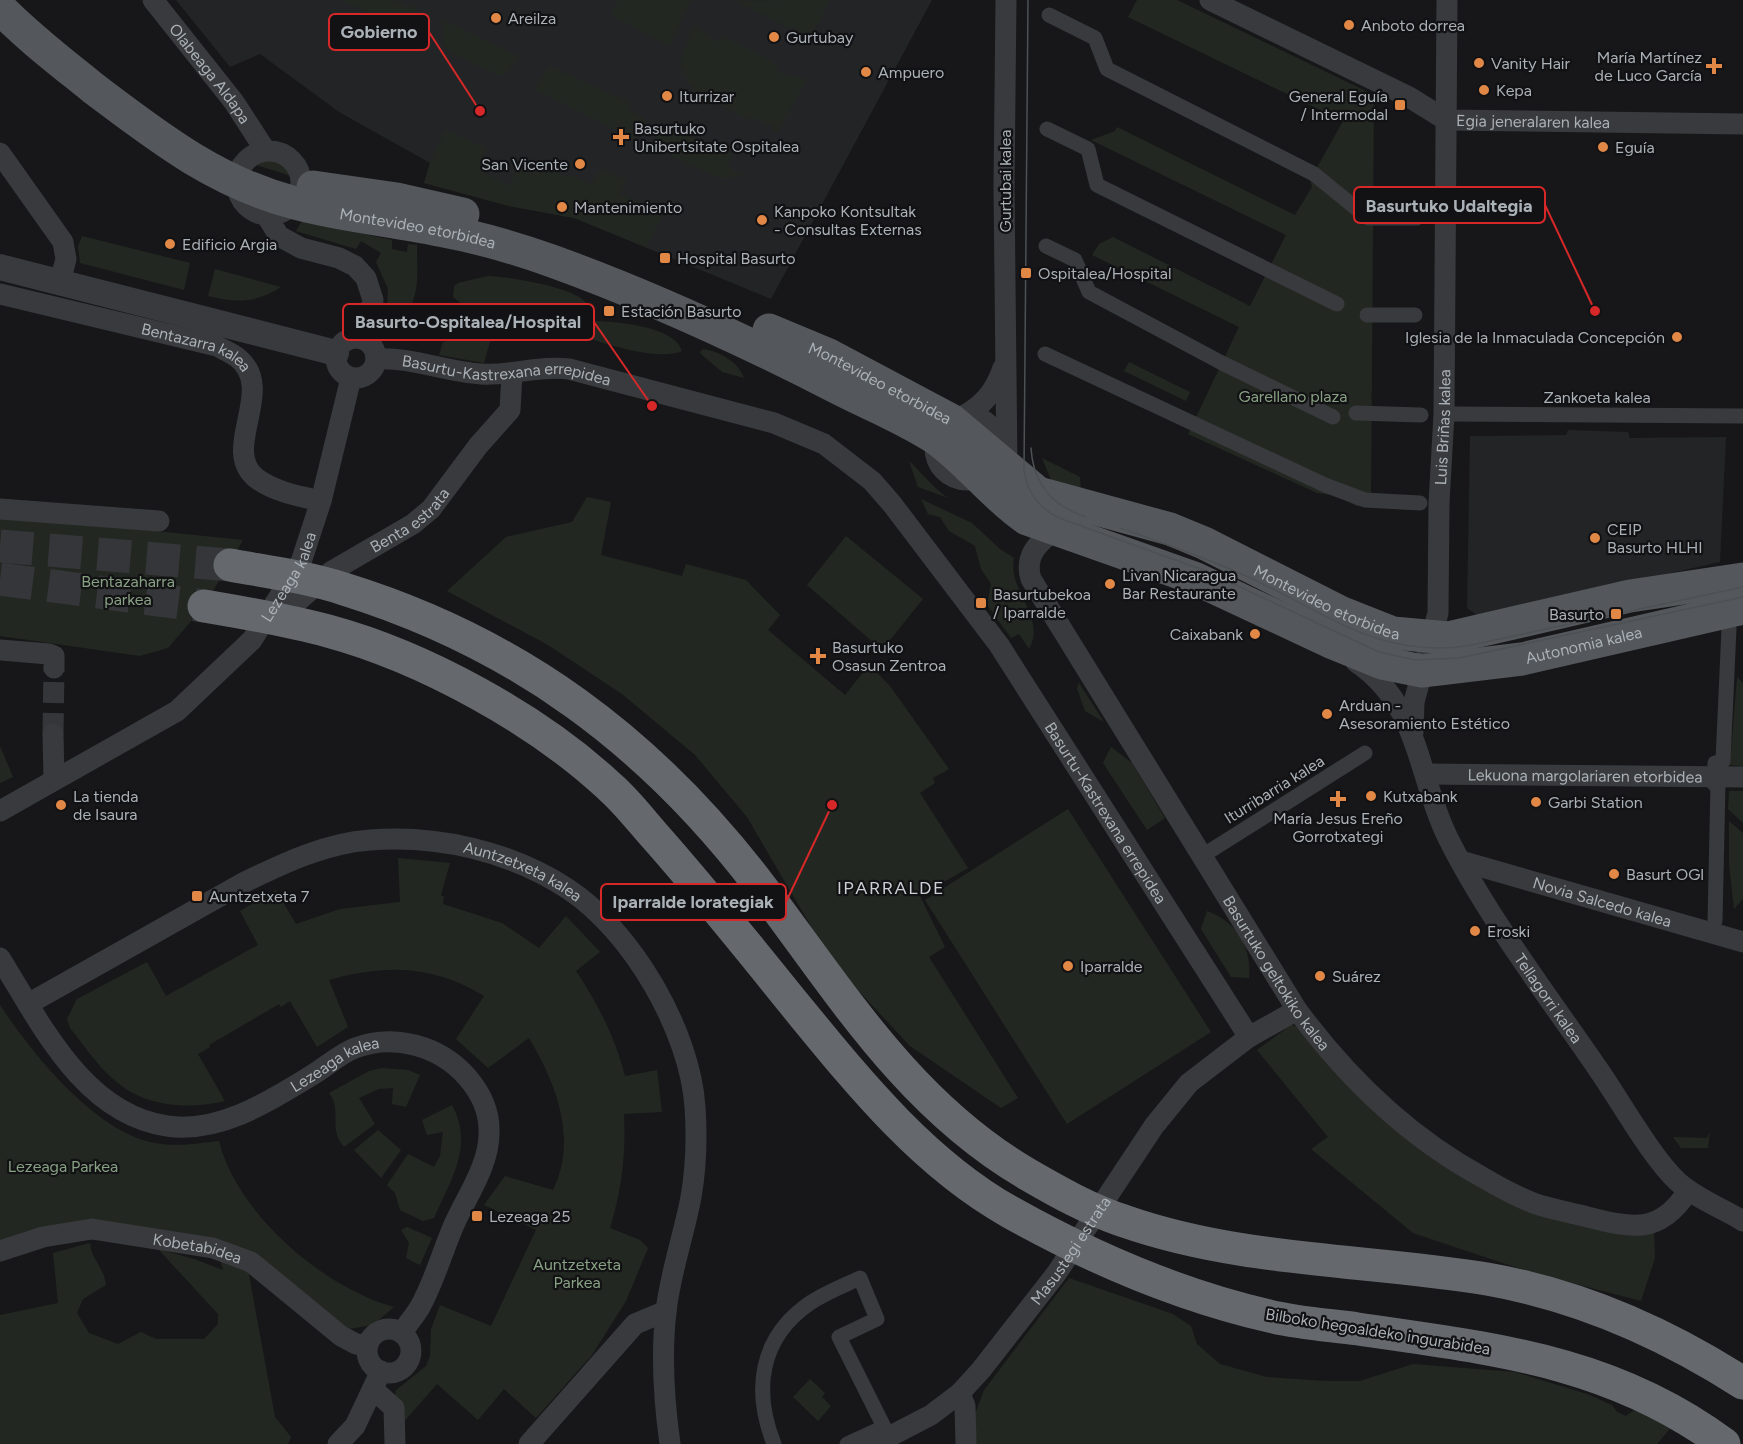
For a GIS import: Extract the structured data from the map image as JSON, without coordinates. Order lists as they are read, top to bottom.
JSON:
{
  "streets": {
    "highway": ["Bilboko hegoaldeko ingurabidea"],
    "main road": ["Montevideo etorbidea", "Autonomia kalea"],
    "street": [
      "Olabeaga Aldapa",
      "Egia jeneralaren kalea",
      "Gurtubai kalea",
      "Bentazarra kalea",
      "Basurtu-Kastrexana errepidea",
      "Zankoeta kalea",
      "Luis Briñas kalea",
      "Benta estrata",
      "Lezeaga kalea",
      "Lekuona margolariaren etorbidea",
      "Iturribarria kalea",
      "Auntzetxeta kalea",
      "Novia Salcedo kalea",
      "Basurtuko geltokiko kalea",
      "Tellagorri kalea",
      "Kobetabidea",
      "Masustegi estrata"
    ]
  },
  "crossings": [
    ["Olabeaga Aldapa", "Montevideo etorbidea"],
    ["Egia jeneralaren kalea", "Luis Briñas kalea"],
    ["Gurtubai kalea", "Montevideo etorbidea"],
    ["Montevideo etorbidea", "Luis Briñas kalea"],
    ["Montevideo etorbidea", "Autonomia kalea"],
    ["Montevideo etorbidea", "Basurtuko geltokiko kalea"],
    ["Bentazarra kalea", "Lezeaga kalea"],
    ["Basurtu-Kastrexana errepidea", "Benta estrata"],
    ["Basurtu-Kastrexana errepidea", "Lezeaga kalea"],
    ["Basurtu-Kastrexana errepidea", "Masustegi estrata"],
    ["Luis Briñas kalea", "Autonomia kalea"],
    ["Luis Briñas kalea", "Tellagorri kalea"],
    ["Benta estrata", "Lezeaga kalea"],
    ["Lezeaga kalea", "Auntzetxeta kalea"],
    ["Lezeaga kalea", "Kobetabidea"],
    ["Lekuona margolariaren etorbidea", "Tellagorri kalea"],
    ["Iturribarria kalea", "Basurtuko geltokiko kalea"],
    ["Novia Salcedo kalea", "Tellagorri kalea"],
    ["Basurtuko geltokiko kalea", "Tellagorri kalea"],
    ["Basurtuko geltokiko kalea", "Masustegi estrata"]
  ],
  "districts": ["IPARRALDE"],
  "parks": [
    "Garellano plaza",
    "Bentazaharra parkea",
    "Lezeaga Parkea",
    "Auntzetxeta Parkea"
  ],
  "places": {
    "other": [
      "Areilza",
      "Anboto dorrea",
      "Gurtubay",
      "Vanity Hair",
      "Ampuero",
      "Kepa",
      "Iturrizar",
      "Gobierno",
      "Eguía",
      "San Vicente",
      "Mantenimiento",
      "Kanpoko Kontsultak - Consultas Externas",
      "Edificio Argia",
      "Basurtuko Udaltegia",
      "Iglesia de la Inmaculada Concepción",
      "Basurto-Ospitalea/Hospital",
      "CEIP Basurto HLHI",
      "Livan Nicaragua Bar Restaurante",
      "Caixabank",
      "Arduan - Asesoramiento Estético",
      "Kutxabank",
      "Garbi Station",
      "La tienda de Isaura",
      "Iparralde lorategiak",
      "Basurt OGI",
      "Eroski",
      "Iparralde",
      "Suárez"
    ],
    "health": [
      "María Martínez de Luco García",
      "Basurtuko Unibertsitate Ospitalea",
      "Basurtuko Osasun Zentroa",
      "María Jesus Ereño Gorrotxategi"
    ],
    "transit": [
      "General Eguía / Intermodal",
      "Hospital Basurto",
      "Ospitalea/Hospital",
      "Estación Basurto",
      "Basurtubekoa / Iparralde",
      "Basurto",
      "Auntzetxeta 7",
      "Lezeaga 25"
    ]
  }
}
